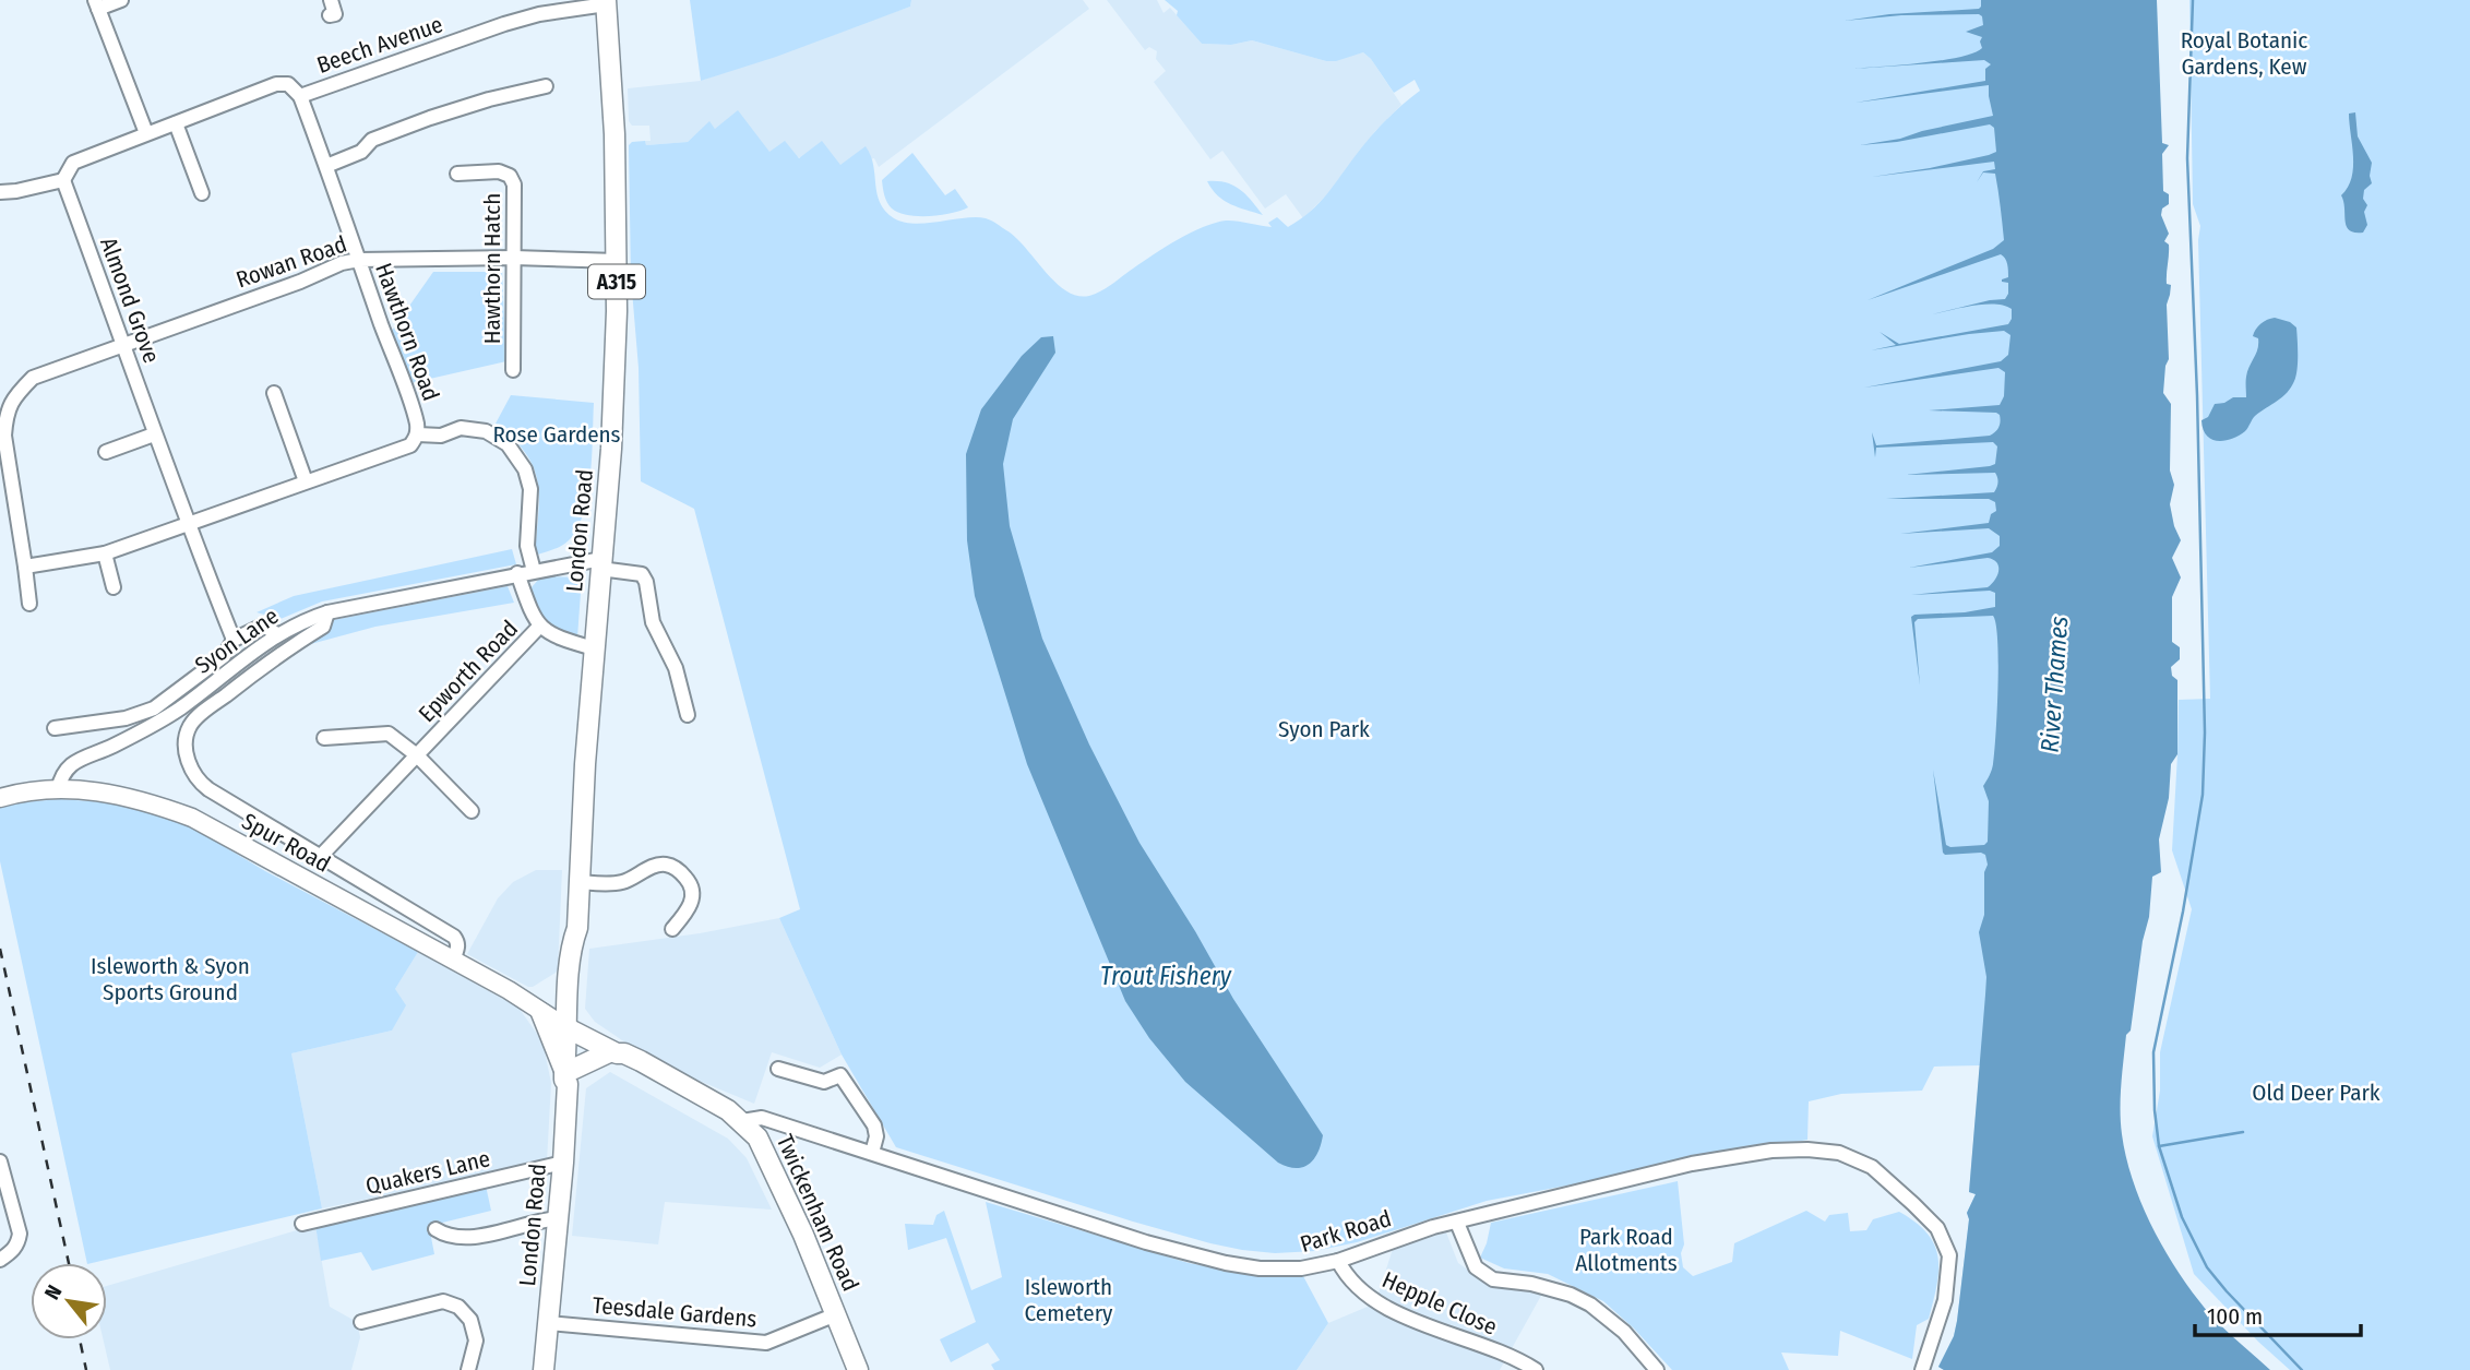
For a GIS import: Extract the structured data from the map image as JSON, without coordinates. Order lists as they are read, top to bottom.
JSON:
{
  "streets": {
    "main road": [
      "A315",
      "London Road",
      "Spur Road",
      "Twickenham Road"
    ],
    "street": [
      "Beech Avenue",
      "Rowan Road",
      "Hawthorn Hatch",
      "Almond Grove",
      "Hawthorn Road",
      "Syon Lane",
      "Epworth Road",
      "Quakers Lane",
      "Park Road",
      "Hepple Close",
      "Teesdale Gardens"
    ]
  },
  "crossings": [
    ["Beech Avenue", "Almond Grove"],
    ["Beech Avenue", "Hawthorn Road"],
    ["Beech Avenue", "London Road"],
    ["Rowan Road", "Hawthorn Hatch"],
    ["Rowan Road", "Almond Grove"],
    ["Rowan Road", "Hawthorn Road"],
    ["Rowan Road", "London Road"],
    ["Almond Grove", "Hawthorn Road"],
    ["London Road", "Syon Lane"],
    ["London Road", "Epworth Road"],
    ["London Road", "Spur Road"],
    ["London Road", "Quakers Lane"],
    ["London Road", "Twickenham Road"],
    ["London Road", "Teesdale Gardens"],
    ["Syon Lane", "Spur Road"],
    ["Spur Road", "Twickenham Road"],
    ["Twickenham Road", "Park Road"],
    ["Twickenham Road", "Teesdale Gardens"],
    ["Park Road", "Hepple Close"]
  ],
  "water": ["River Thames", "Trout Fishery"],
  "parks": [
    "Royal Botanic Gardens, Kew",
    "Rose Gardens",
    "Syon Park",
    "Isleworth & Syon Sports Ground",
    "Old Deer Park",
    "Park Road Allotments",
    "Isleworth Cemetery"
  ],
  "scale_bar": "100 m",
  "north": "top left"
}
